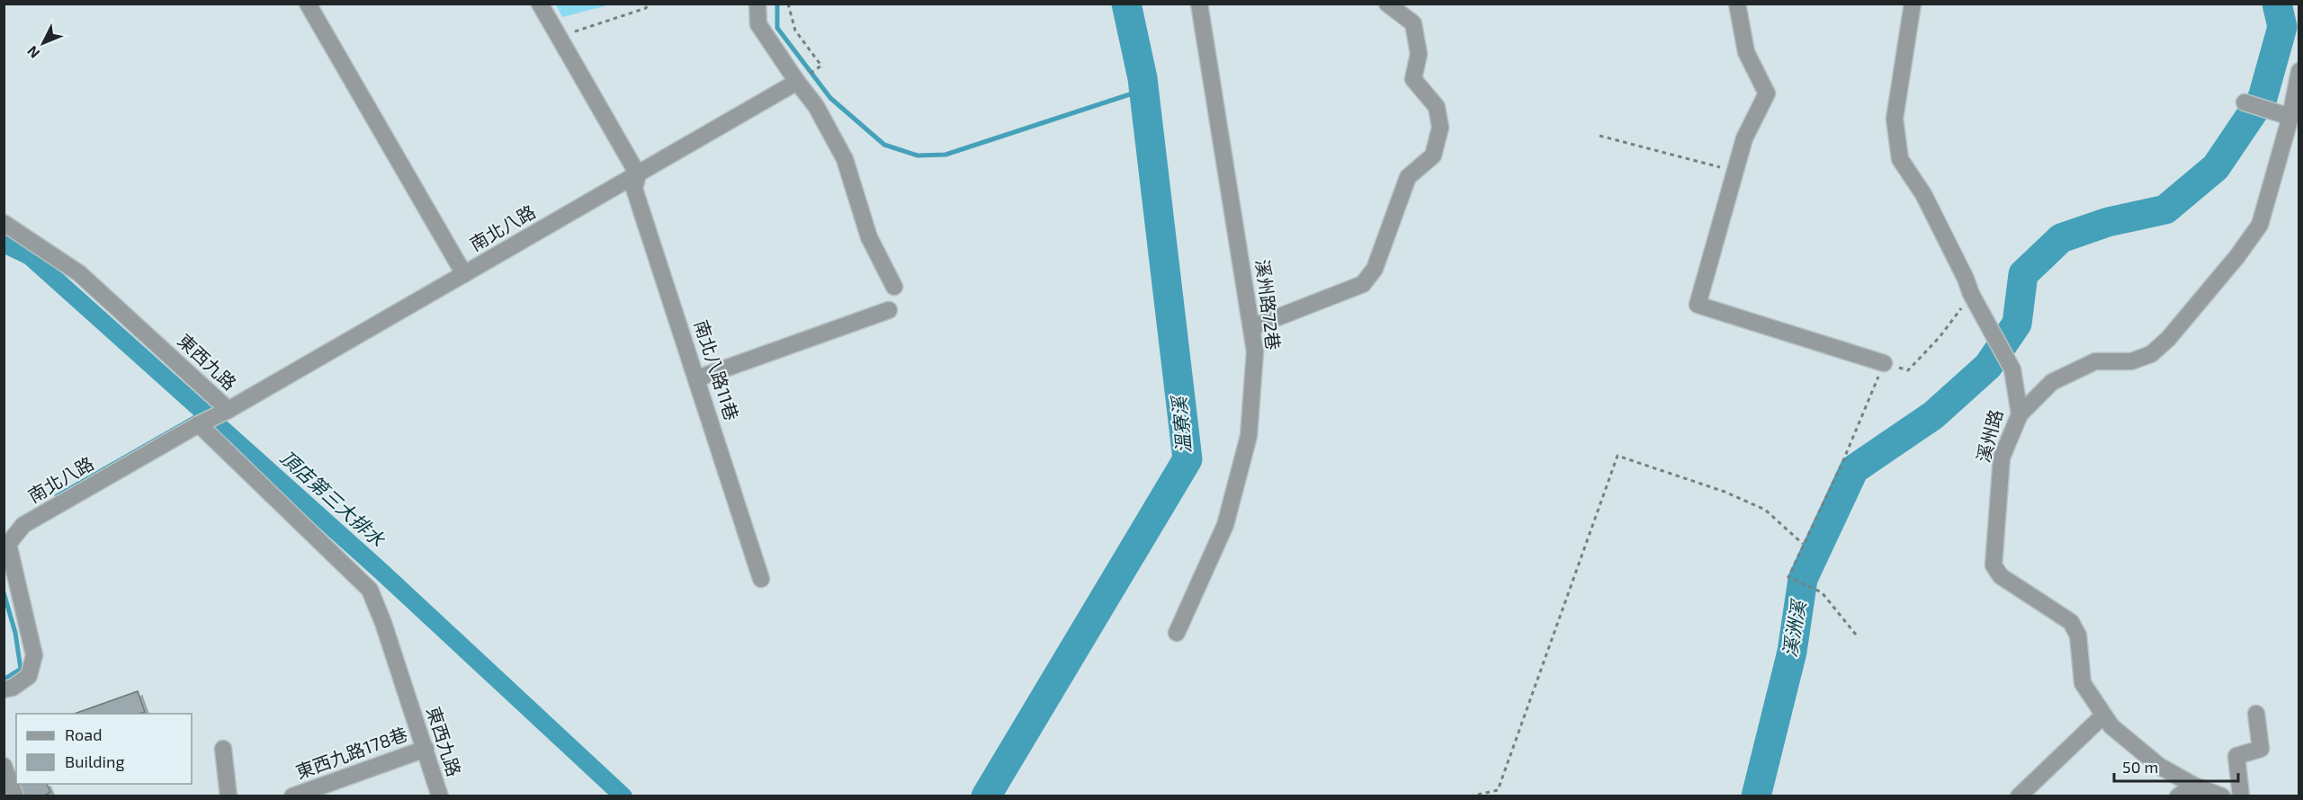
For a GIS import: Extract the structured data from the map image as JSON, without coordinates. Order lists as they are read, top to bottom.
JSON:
{
  "streets": {
    "street": [
      "南北八路",
      "溪州路72巷",
      "東西九路",
      "南北八路11巷",
      "溪州路",
      "東西九路178巷"
    ]
  },
  "crossings": [
    ["南北八路", "東西九路"],
    ["南北八路", "南北八路11巷"],
    ["東西九路", "東西九路178巷"]
  ],
  "water": ["溫寮溪", "頂店第三大排水", "溪洲溪"],
  "legend": ["Road", "Building"],
  "scale_bar": "50 m",
  "north": "bottom left"
}
